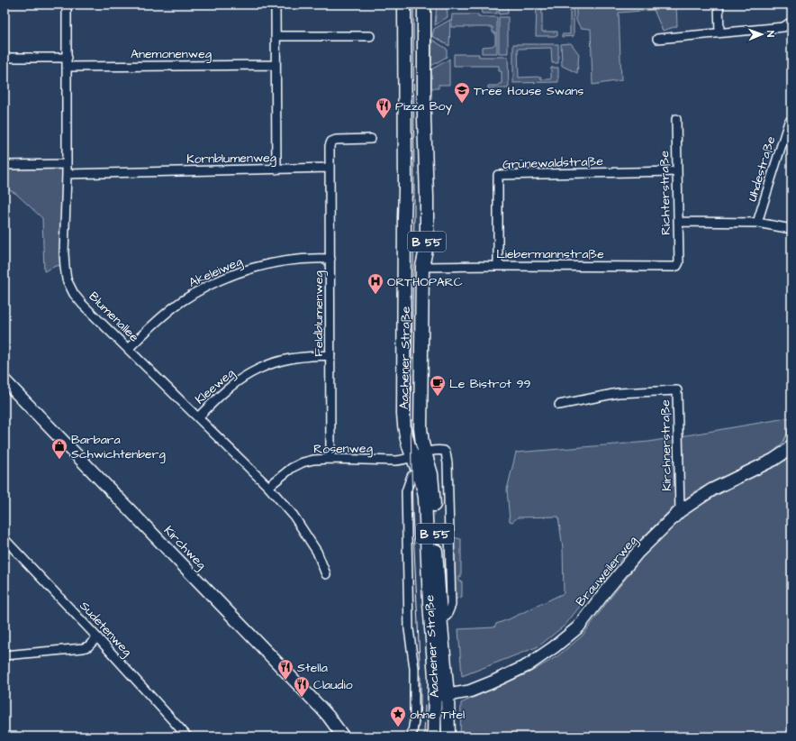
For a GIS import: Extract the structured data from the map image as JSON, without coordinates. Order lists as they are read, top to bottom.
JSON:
{
  "streets": {
    "main road": ["B 55", "Aachener Straße"],
    "street": [
      "Anemonenweg",
      "Kornblumenweg",
      "Grünewaldstraße",
      "Uhdestraße",
      "Richterstraße",
      "Liebermannstraße",
      "Akeleiweg",
      "Feldblumenweg",
      "Blumenallee",
      "Kleeweg",
      "Kirchnerstraße",
      "Rosenweg",
      "Kirchweg",
      "Brauweilerweg",
      "Sudetenweg"
    ]
  },
  "crossings": [
    ["Anemonenweg", "Blumenallee"],
    ["Kornblumenweg", "Feldblumenweg"],
    ["Kornblumenweg", "Blumenallee"],
    ["Grünewaldstraße", "Richterstraße"],
    ["Grünewaldstraße", "Liebermannstraße"],
    ["Richterstraße", "Liebermannstraße"],
    ["Liebermannstraße", "Aachener Straße"],
    ["Akeleiweg", "Feldblumenweg"],
    ["Akeleiweg", "Blumenallee"],
    ["Feldblumenweg", "Kleeweg"],
    ["Feldblumenweg", "Rosenweg"],
    ["Blumenallee", "Kleeweg"],
    ["Blumenallee", "Rosenweg"],
    ["Aachener Straße", "Rosenweg"],
    ["Aachener Straße", "Brauweilerweg"],
    ["Kirchnerstraße", "Brauweilerweg"]
  ],
  "places": {
    "school or university": ["Tree House Swans"],
    "restaurant": ["Pizza Boy", "Stella", "Claudio"],
    "hospital": ["ORTHOPARC"],
    "cafe": ["Le Bistrot 99"],
    "shop": ["Barbara Schwichtenberg"],
    "place": ["ohne Titel"]
  },
  "north": "right"
}
